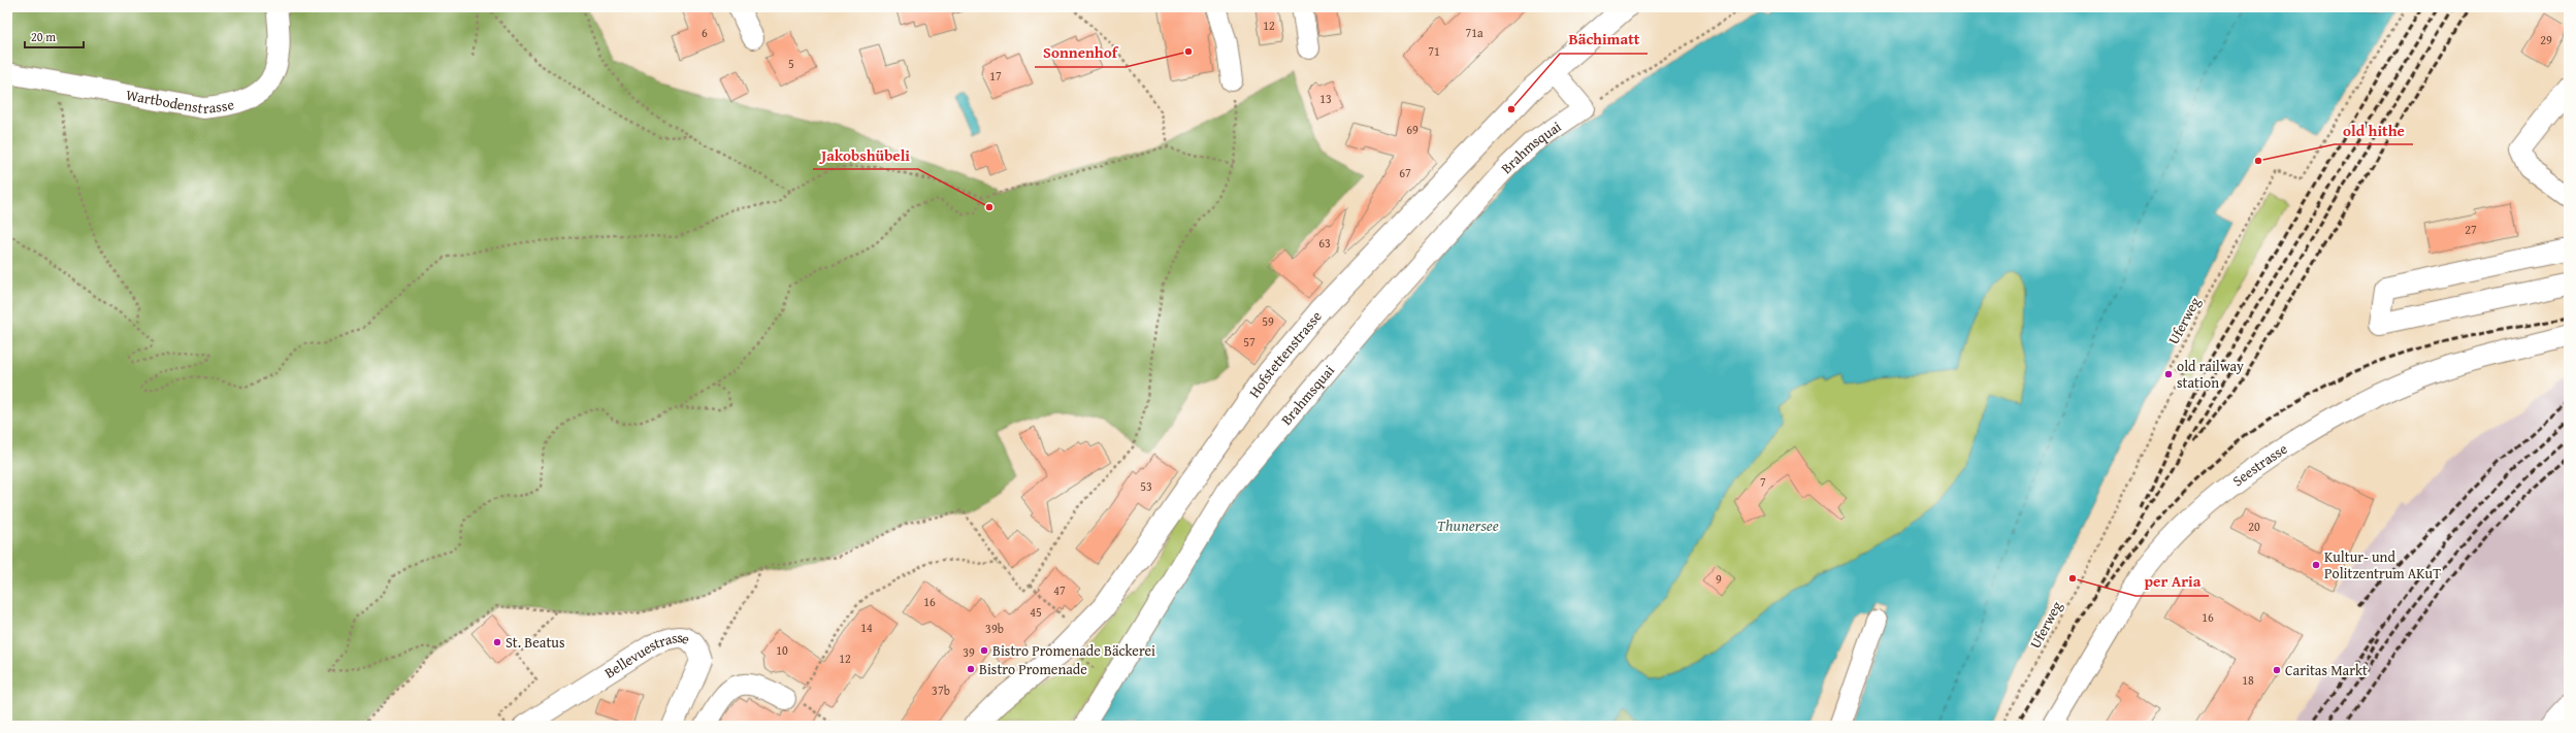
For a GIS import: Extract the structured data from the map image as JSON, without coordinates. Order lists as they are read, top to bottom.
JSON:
{
  "streets": {
    "main road": ["Hofstettenstrasse"],
    "street": [
      "Wartbodenstrasse",
      "Brahmsquai",
      "Seestrasse",
      "Bellevuestrasse"
    ],
    "path": ["Uferweg"]
  },
  "water": ["Thunersee"],
  "places": [
    "Sonnenhof",
    "Bächimatt",
    "old hithe",
    "Jakobshübeli",
    "old railway station",
    "Kultur- und Politzentrum AKuT",
    "per Aria",
    "St. Beatus",
    "Bistro Promenade Bäckerei",
    "Bistro Promenade",
    "Caritas Markt"
  ],
  "house_numbers": [
    "12",
    "6",
    "71a",
    "29",
    "71",
    "5",
    "17",
    "13",
    "69",
    "67",
    "27",
    "63",
    "59",
    "57",
    "7",
    "53",
    "20",
    "9",
    "47",
    "16",
    "45",
    "16",
    "14",
    "39b",
    "10",
    "39",
    "12",
    "18",
    "37b"
  ],
  "scale_bar": "20 m"
}
